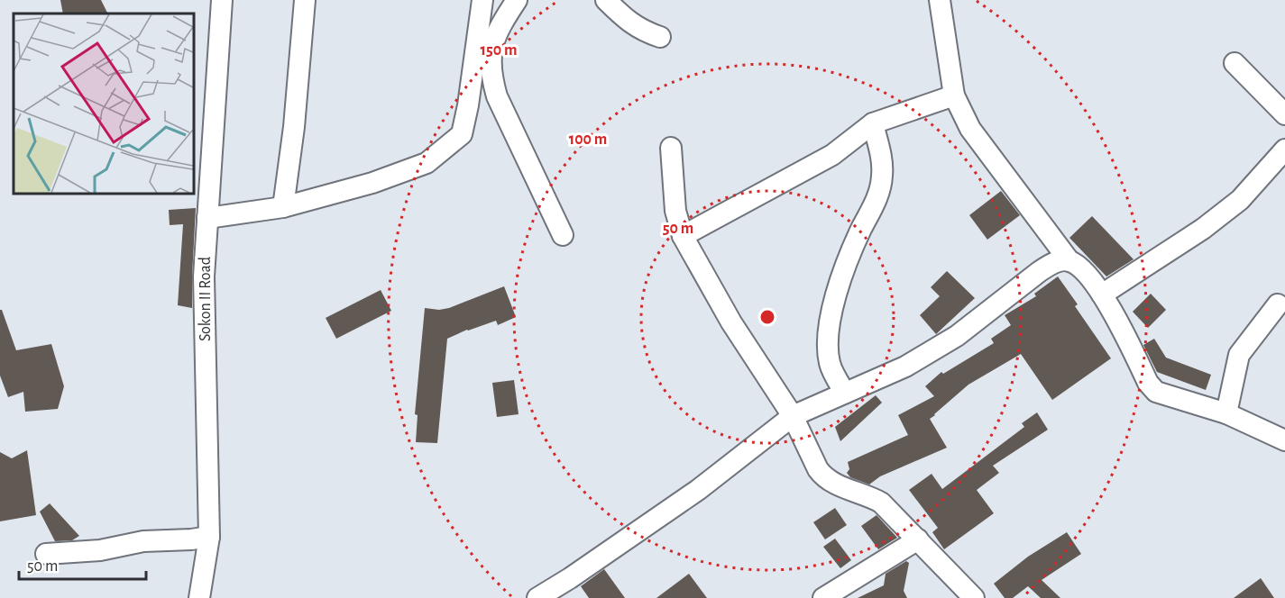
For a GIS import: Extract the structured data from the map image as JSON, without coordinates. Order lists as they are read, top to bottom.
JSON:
{
  "streets": {
    "street": ["Sokon II Road"]
  },
  "scale_bar": "50 m",
  "rings": ["150 m", "100 m", "50 m"]
}
